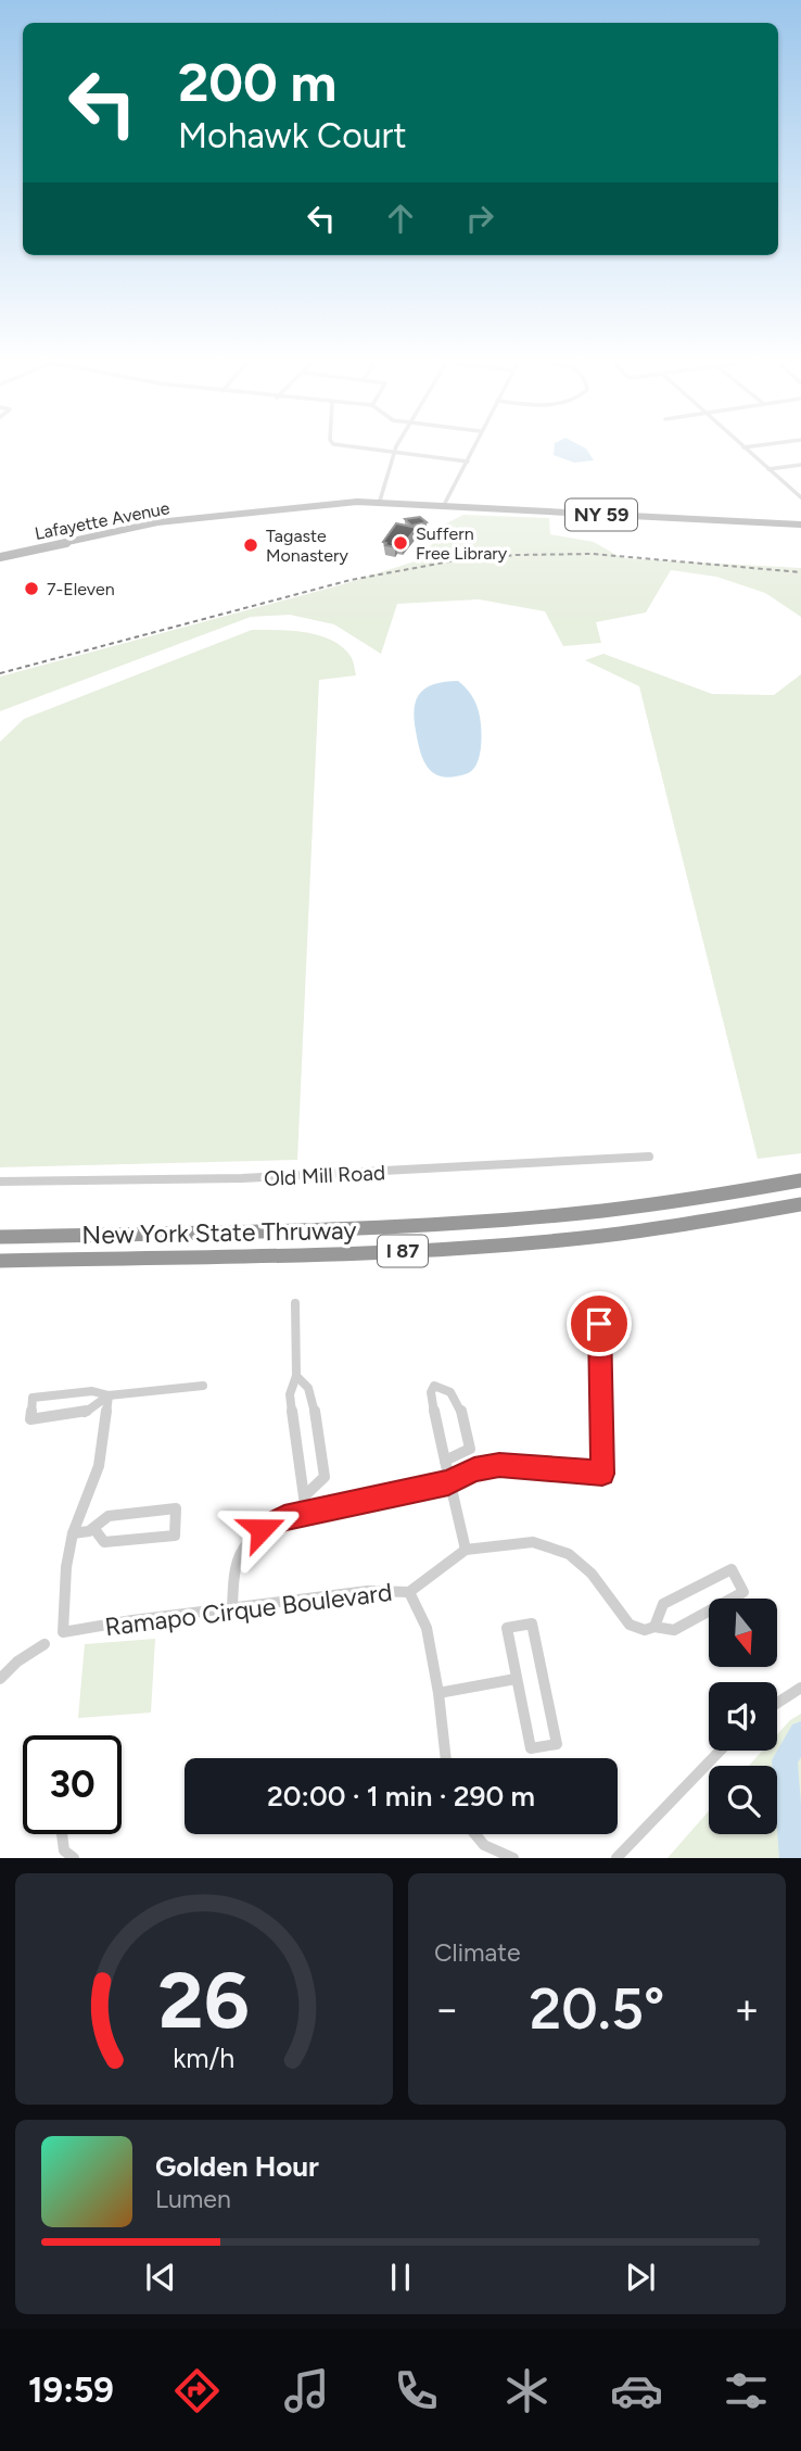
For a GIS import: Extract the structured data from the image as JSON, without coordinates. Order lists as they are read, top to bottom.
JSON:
{
  "streets": {
    "highway": ["New York State Thruway", "I 87"],
    "main road": ["NY 59", "Lafayette Avenue"],
    "street": ["Old Mill Road", "Ramapo Cirque Boulevard"]
  },
  "places": ["Suffern Free Library", "Tagaste Monastery", "7-Eleven"],
  "north": "bottom",
  "page": {
    "turn": ["200 m", "Mohawk Court"],
    "limit": "30",
    "trip": "20:00 · 1 min · 290 m",
    "tile": "Climate",
    "heat": ["−", "20.5°", "+"],
    "song": ["Golden Hour", "Lumen"],
    "tabs": "19:59",
    "gauge": ["26", "km/h"]
  }
}
